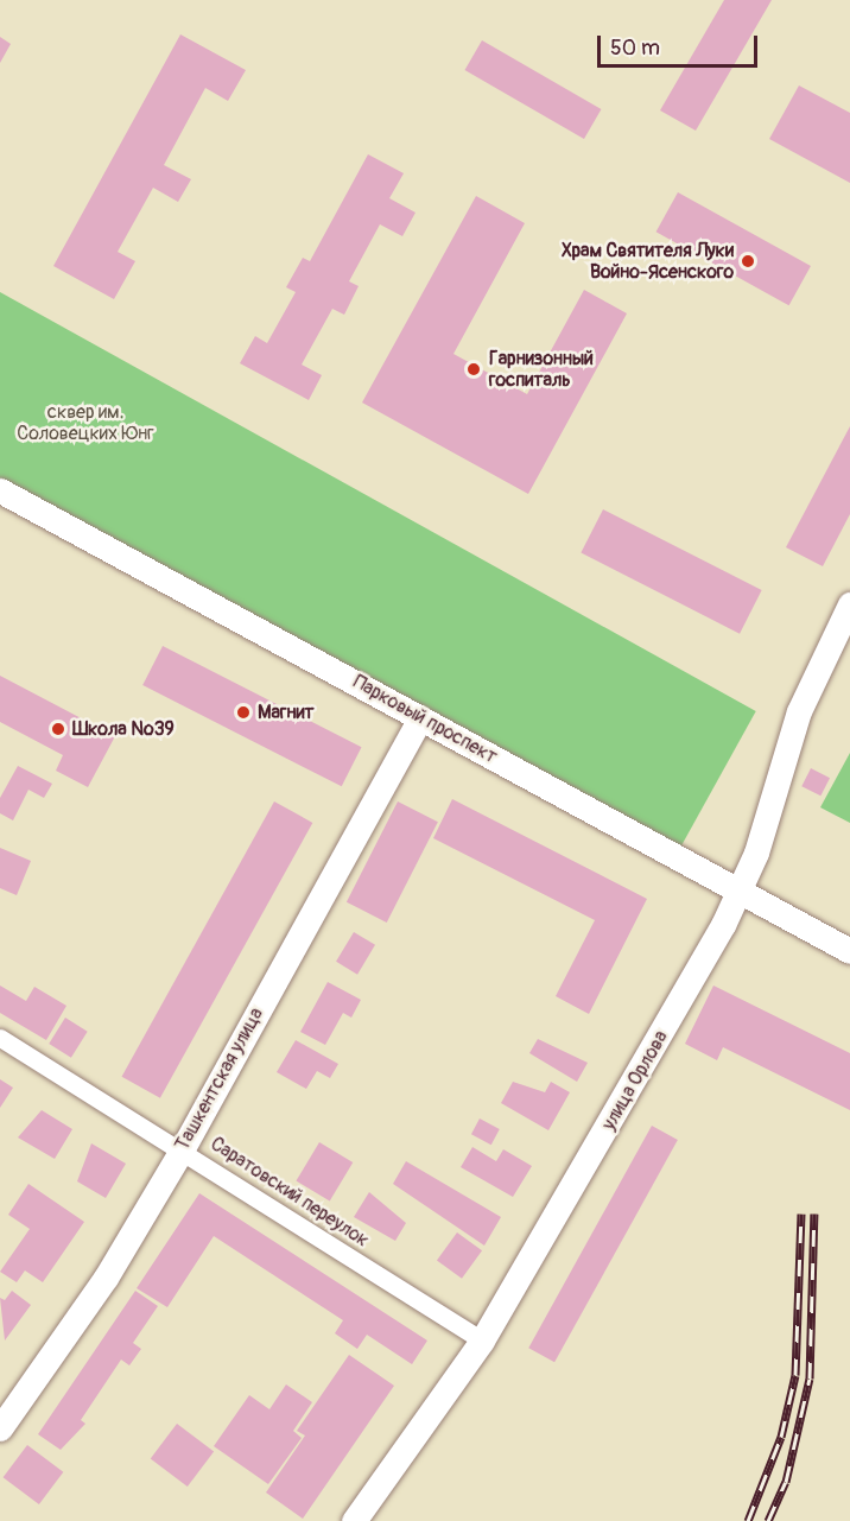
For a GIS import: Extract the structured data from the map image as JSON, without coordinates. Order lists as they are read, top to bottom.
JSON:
{
  "streets": {
    "main road": ["Парковый проспект", "Ташкентская улица", "улица Орлова"],
    "street": ["Саратовский переулок"]
  },
  "crossings": [
    ["Парковый проспект", "Ташкентская улица"],
    ["Парковый проспект", "улица Орлова"],
    ["Ташкентская улица", "Саратовский переулок"],
    ["улица Орлова", "Саратовский переулок"]
  ],
  "parks": ["сквер им. Соловецких Юнг"],
  "places": [
    "Храм Святителя Луки Войно-Ясенского",
    "Гарнизонный госпиталь",
    "Магнит",
    "Школа №39"
  ],
  "scale_bar": "50 m"
}
